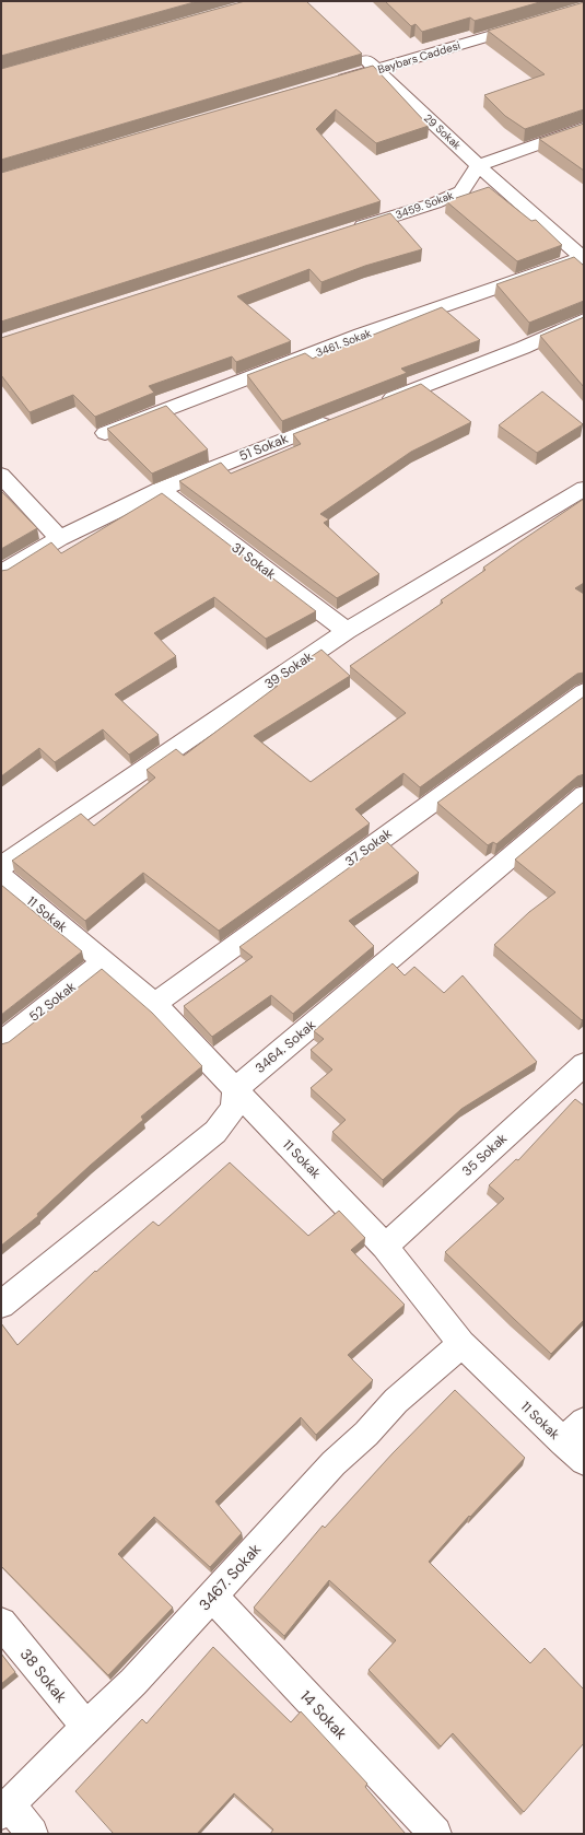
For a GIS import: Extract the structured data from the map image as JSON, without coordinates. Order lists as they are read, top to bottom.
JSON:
{
  "streets": {
    "street": [
      "Baybars Caddesi",
      "29 Sokak",
      "3459. Sokak",
      "3461. Sokak",
      "51 Sokak",
      "31 Sokak",
      "39 Sokak",
      "37 Sokak",
      "11 Sokak",
      "52 Sokak",
      "3464. Sokak",
      "35 Sokak",
      "3467. Sokak",
      "38 Sokak",
      "14 Sokak"
    ]
  },
  "crossings": [
    ["Baybars Caddesi", "29 Sokak"],
    ["29 Sokak", "3459. Sokak"],
    ["29 Sokak", "3461. Sokak"],
    ["51 Sokak", "31 Sokak"],
    ["31 Sokak", "39 Sokak"],
    ["37 Sokak", "11 Sokak"],
    ["11 Sokak", "52 Sokak"],
    ["11 Sokak", "3464. Sokak"],
    ["11 Sokak", "35 Sokak"],
    ["11 Sokak", "3467. Sokak"],
    ["3467. Sokak", "38 Sokak"],
    ["3467. Sokak", "14 Sokak"]
  ]
}
